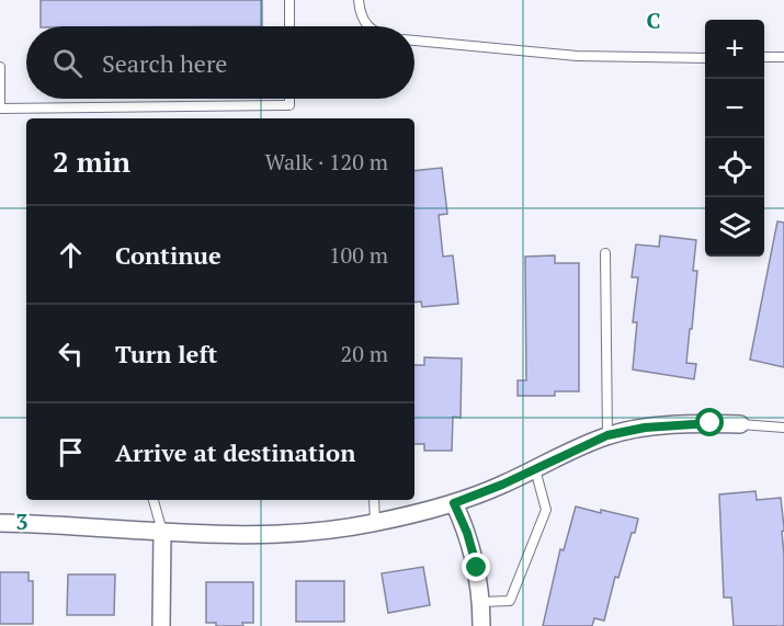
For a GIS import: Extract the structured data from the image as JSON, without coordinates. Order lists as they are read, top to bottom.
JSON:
{
  "page": {
    "map_buttons": ["+", "−"],
    "search": "Search here",
    "heading": ["2 min", "Walk · 120 m"],
    "list": [
      ["Continue", "100 m"],
      ["Turn left", "20 m"],
      "Arrive at destination"
    ]
  },
  "grid": {
    "columns": ["C"],
    "rows": ["3"]
  }
}
